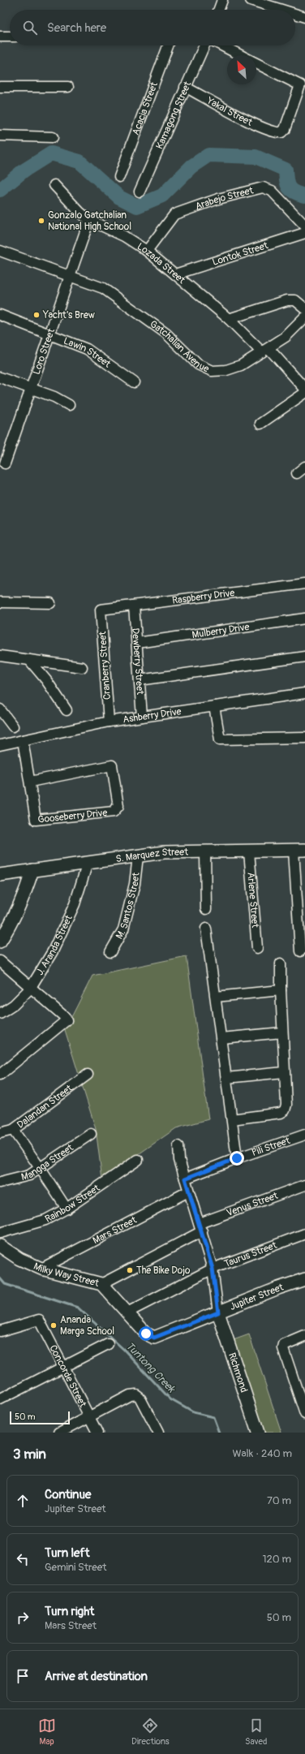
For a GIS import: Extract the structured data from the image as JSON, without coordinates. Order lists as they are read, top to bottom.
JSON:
{
  "streets": {
    "street": [
      "Acacia Street",
      "Yakal Street",
      "Kamagong Street",
      "Arabejo Street",
      "Lontok Street",
      "Lozada Street",
      "Gatchalian Avenue",
      "Loro Street",
      "Lawin Street",
      "Raspberry Drive",
      "Mulberry Drive",
      "Dewberry Street",
      "Cranberry Street",
      "Ashberry Drive",
      "Gooseberry Drive",
      "S. Marquez Street",
      "Arlene Street",
      "M. Santos Street",
      "J. Aranda Street",
      "Dalandan Street",
      "Pili Street",
      "Mangga Street",
      "Rainbow Street",
      "Venus Street",
      "Mars Street",
      "Taurus Street",
      "Milky Way Street",
      "Jupiter Street",
      "Richmond",
      "Concorde Street"
    ]
  },
  "crossings": [
    ["Yakal Street", "Kamagong Street"],
    ["Arabejo Street", "Lozada Street"],
    ["Lontok Street", "Lozada Street"],
    ["Lozada Street", "Gatchalian Avenue"],
    ["Lozada Street", "Loro Street"],
    ["Gatchalian Avenue", "Loro Street"],
    ["Loro Street", "Lawin Street"],
    ["Raspberry Drive", "Dewberry Street"],
    ["Raspberry Drive", "Cranberry Street"],
    ["Mulberry Drive", "Dewberry Street"],
    ["Dewberry Street", "Ashberry Drive"],
    ["Cranberry Street", "Ashberry Drive"],
    ["Ashberry Drive", "Gooseberry Drive"],
    ["S. Marquez Street", "Arlene Street"],
    ["S. Marquez Street", "M. Santos Street"],
    ["S. Marquez Street", "J. Aranda Street"],
    ["Venus Street", "Milky Way Street"],
    ["Mars Street", "Milky Way Street"],
    ["Taurus Street", "Milky Way Street"],
    ["Milky Way Street", "Jupiter Street"],
    ["Jupiter Street", "Richmond"]
  ],
  "water": ["Tuntong Creek"],
  "places": [
    "Gonzalo Gatchalian National High School",
    "Yacht’s Brew",
    "The Bike Dojo",
    "Ananda Marga School"
  ],
  "scale_bar": "50 m",
  "north": "top left",
  "page": {
    "search": "Search here",
    "scale": "50 m",
    "heading": ["3 min", "Walk · 240 m"],
    "list": [
      ["Continue", "Jupiter Street", "70 m"],
      ["Turn left", "Gemini Street", "120 m"],
      ["Turn right", "Mars Street", "50 m"],
      "Arrive at destination"
    ],
    "nav": ["Map", "Directions", "Saved"]
  }
}
